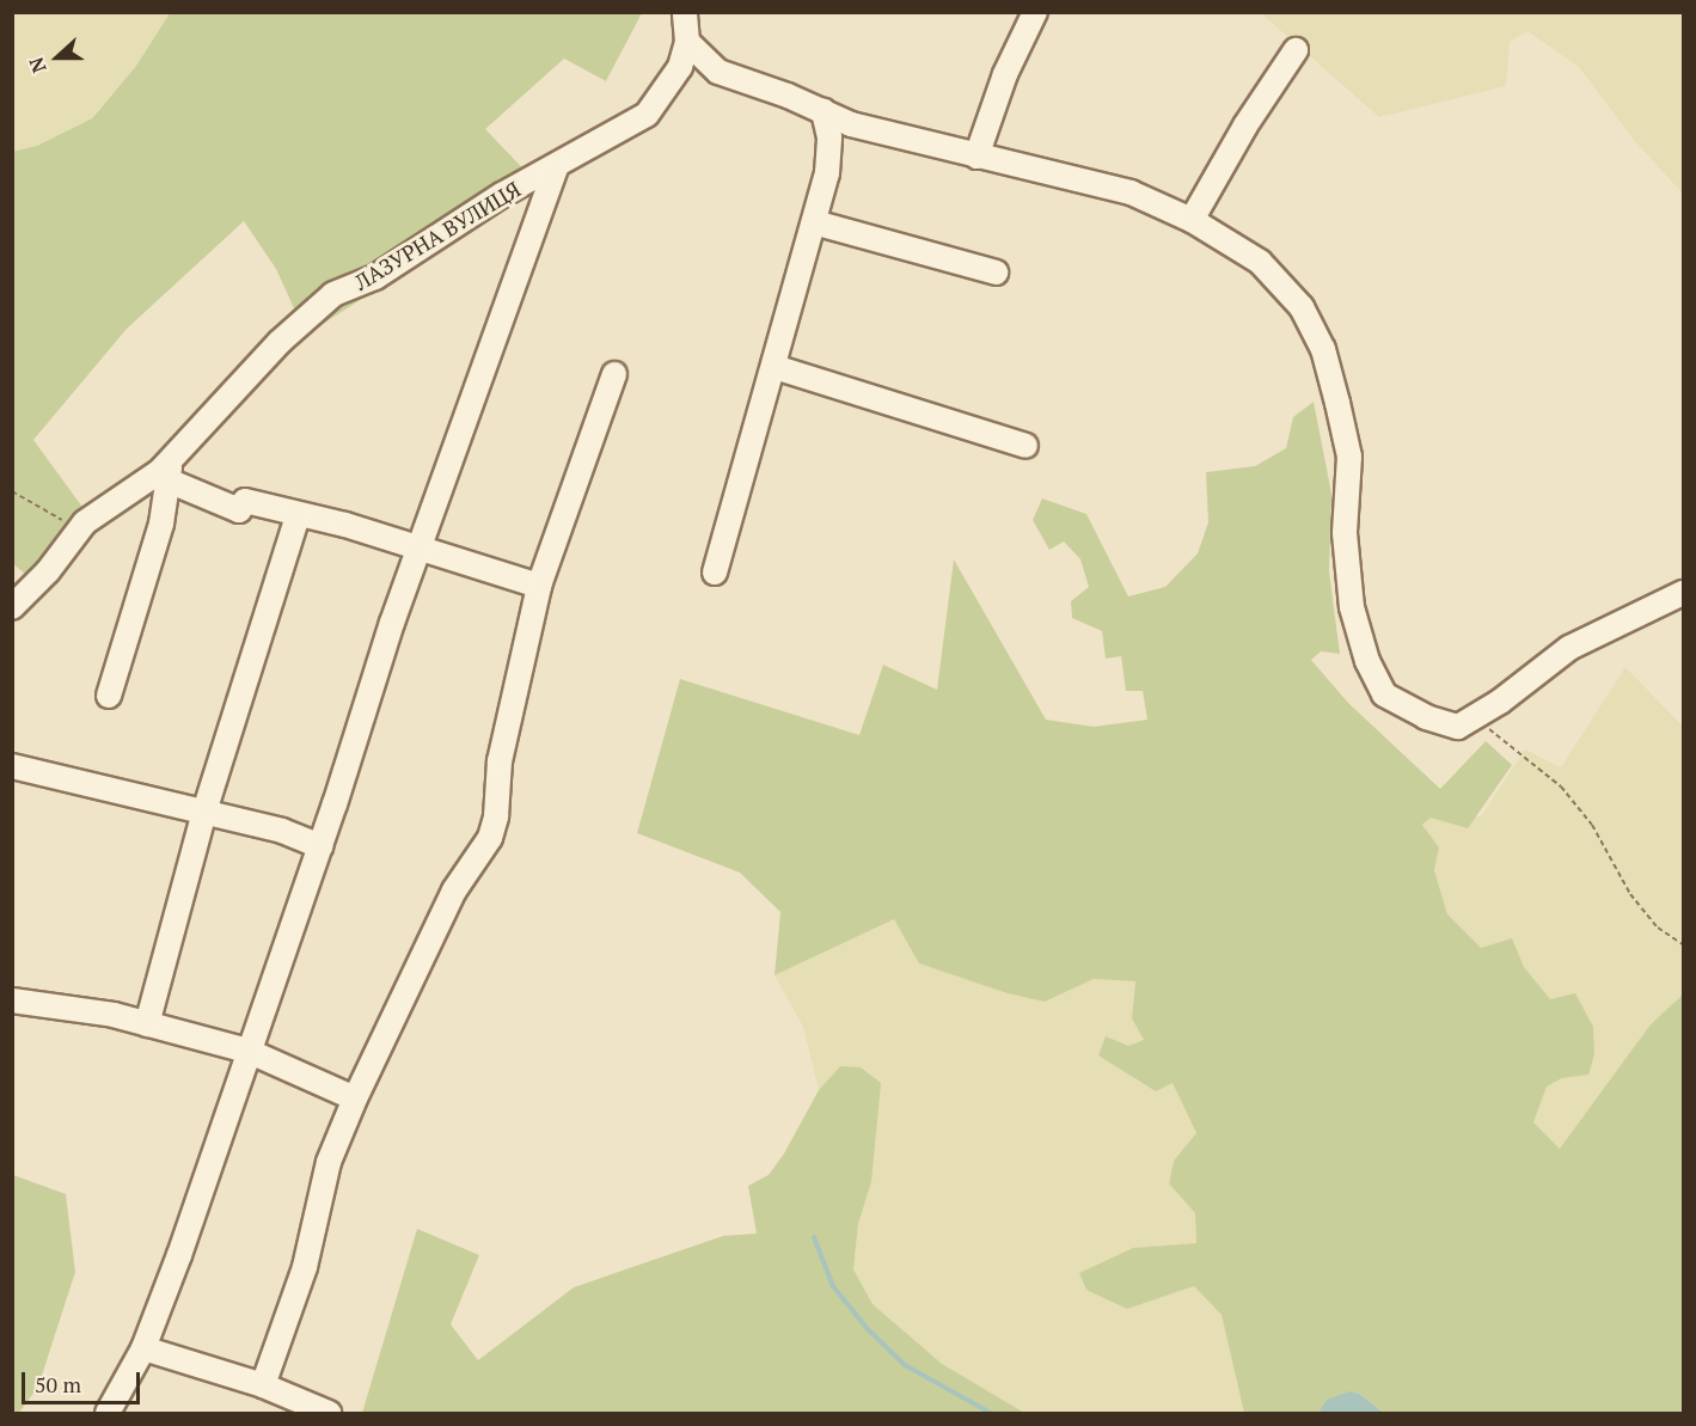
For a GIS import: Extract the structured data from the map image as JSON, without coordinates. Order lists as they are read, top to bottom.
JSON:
{
  "streets": {
    "street": ["ЛАЗУРНА ВУЛИЦЯ"]
  },
  "scale_bar": "50 m",
  "north": "left"
}
